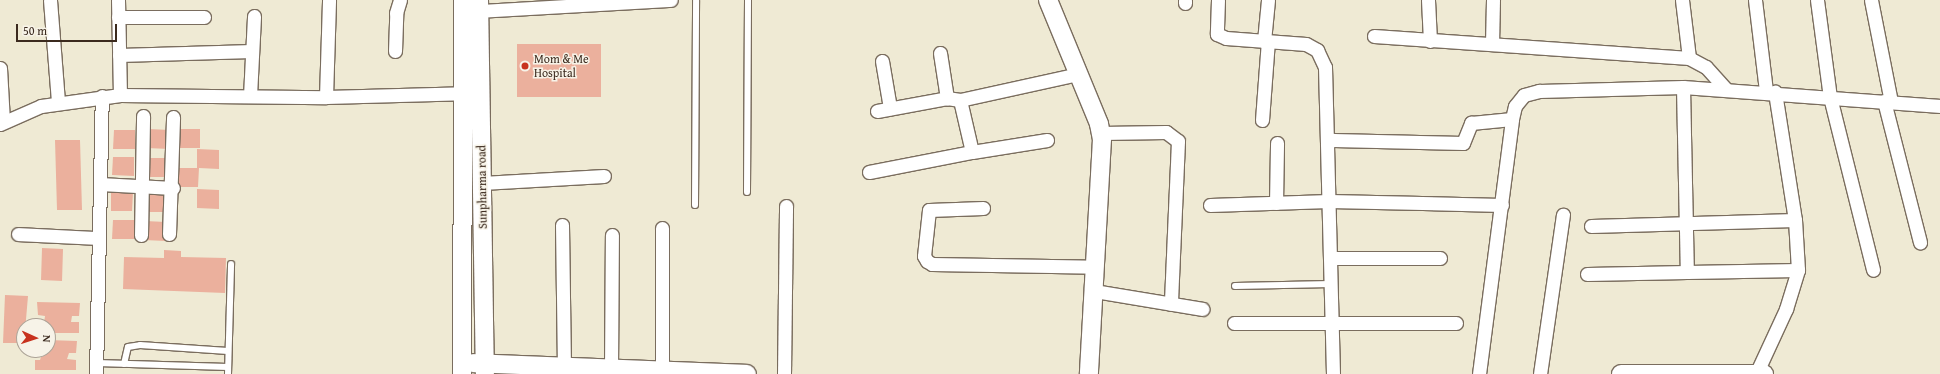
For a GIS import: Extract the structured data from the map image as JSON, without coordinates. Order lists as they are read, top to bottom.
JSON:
{
  "streets": {
    "street": ["Sunpharma road"]
  },
  "places": ["Mom & Me Hospital"],
  "scale_bar": "50 m",
  "north": "right"
}
